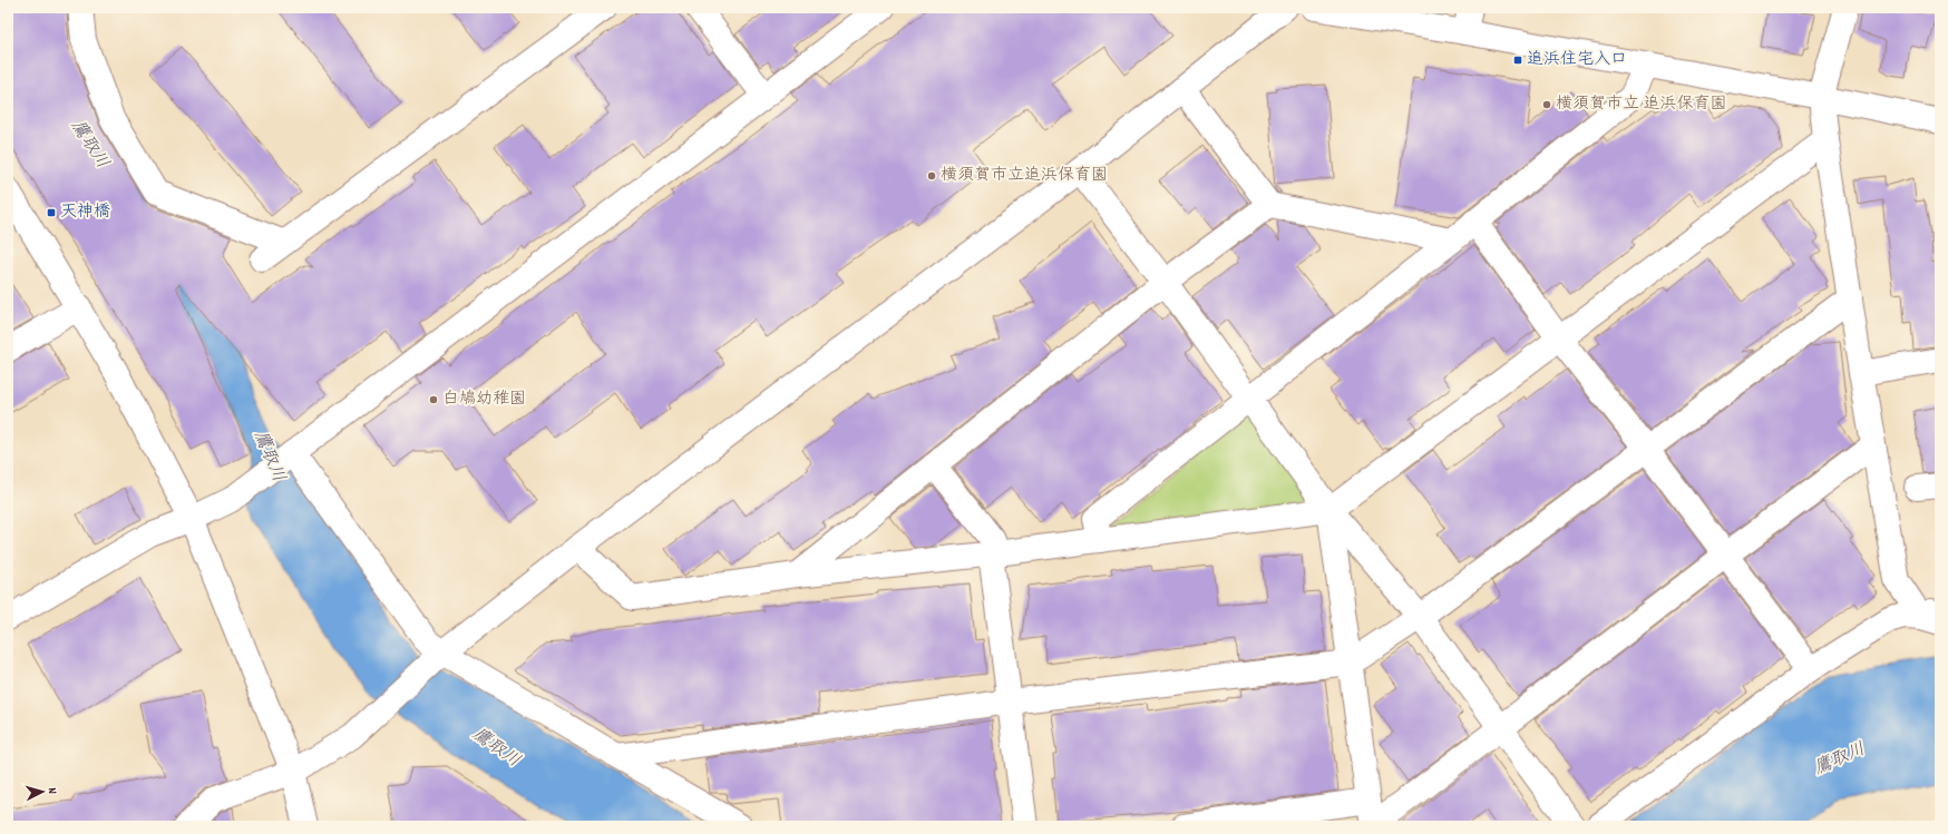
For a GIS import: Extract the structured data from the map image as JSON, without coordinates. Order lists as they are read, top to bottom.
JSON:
{
  "water": ["鷹取川"],
  "places": {
    "transit": ["追浜住宅入口", "天神橋"],
    "other": ["横須賀市立 追浜保育園", "横須賀市立追浜保育園", "白鳩幼稚園"]
  },
  "north": "right"
}
